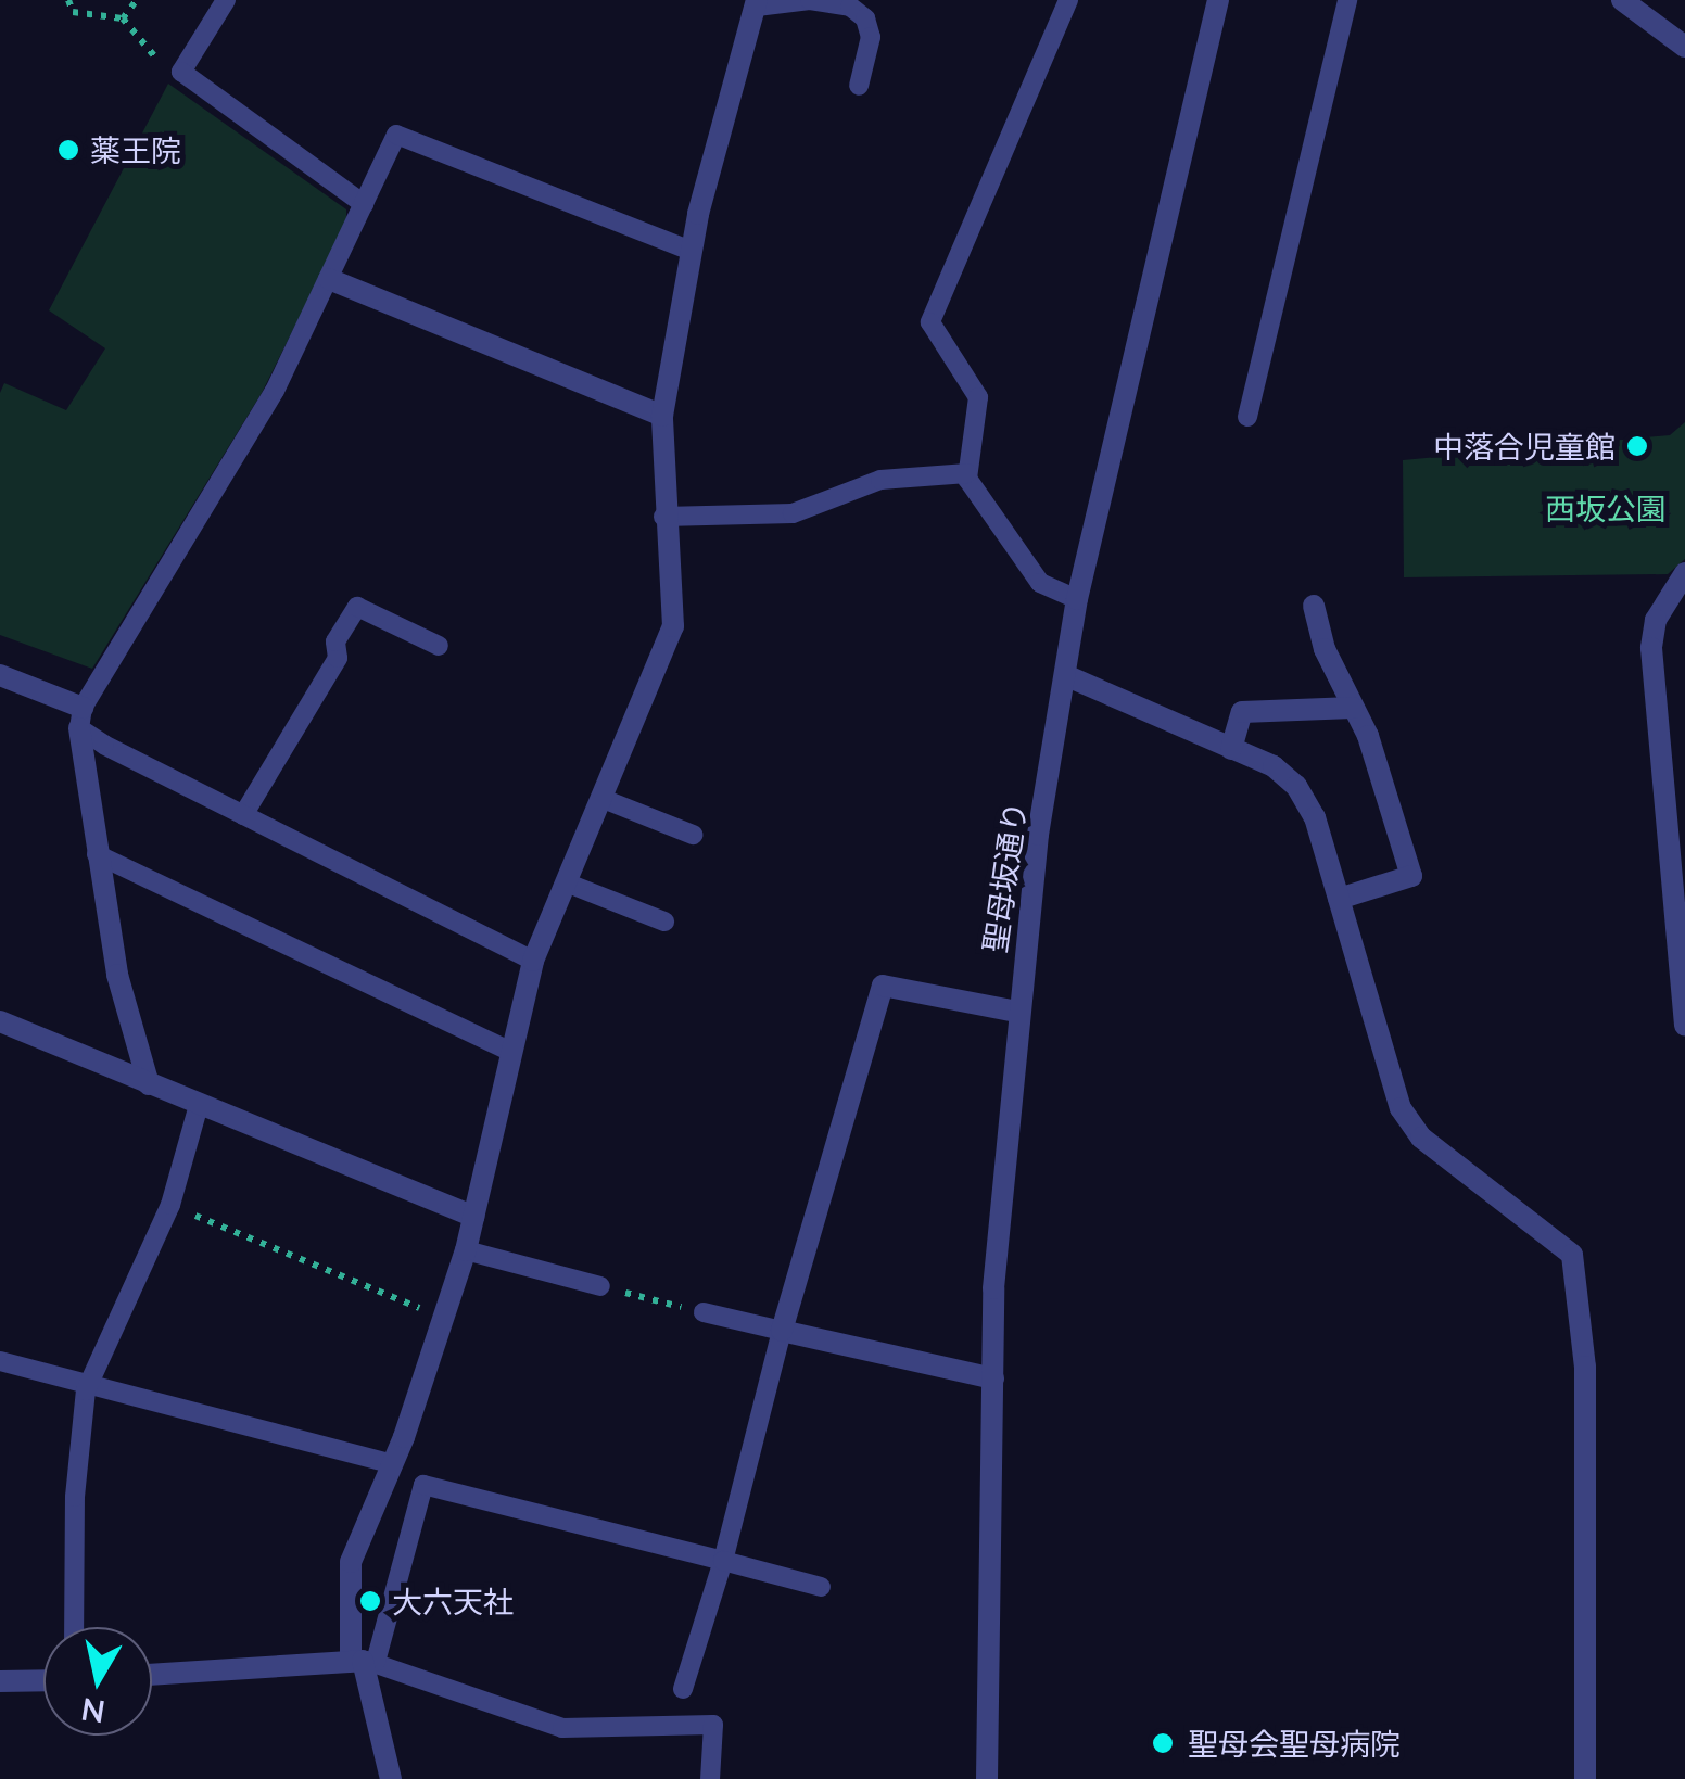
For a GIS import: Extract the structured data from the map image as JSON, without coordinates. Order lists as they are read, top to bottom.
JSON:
{
  "streets": {
    "street": ["聖母坂通り"]
  },
  "parks": ["西坂公園"],
  "places": [
    "薬王院",
    "中落合児童館",
    "大六天社",
    "聖母会聖母病院"
  ],
  "north": "bottom"
}
